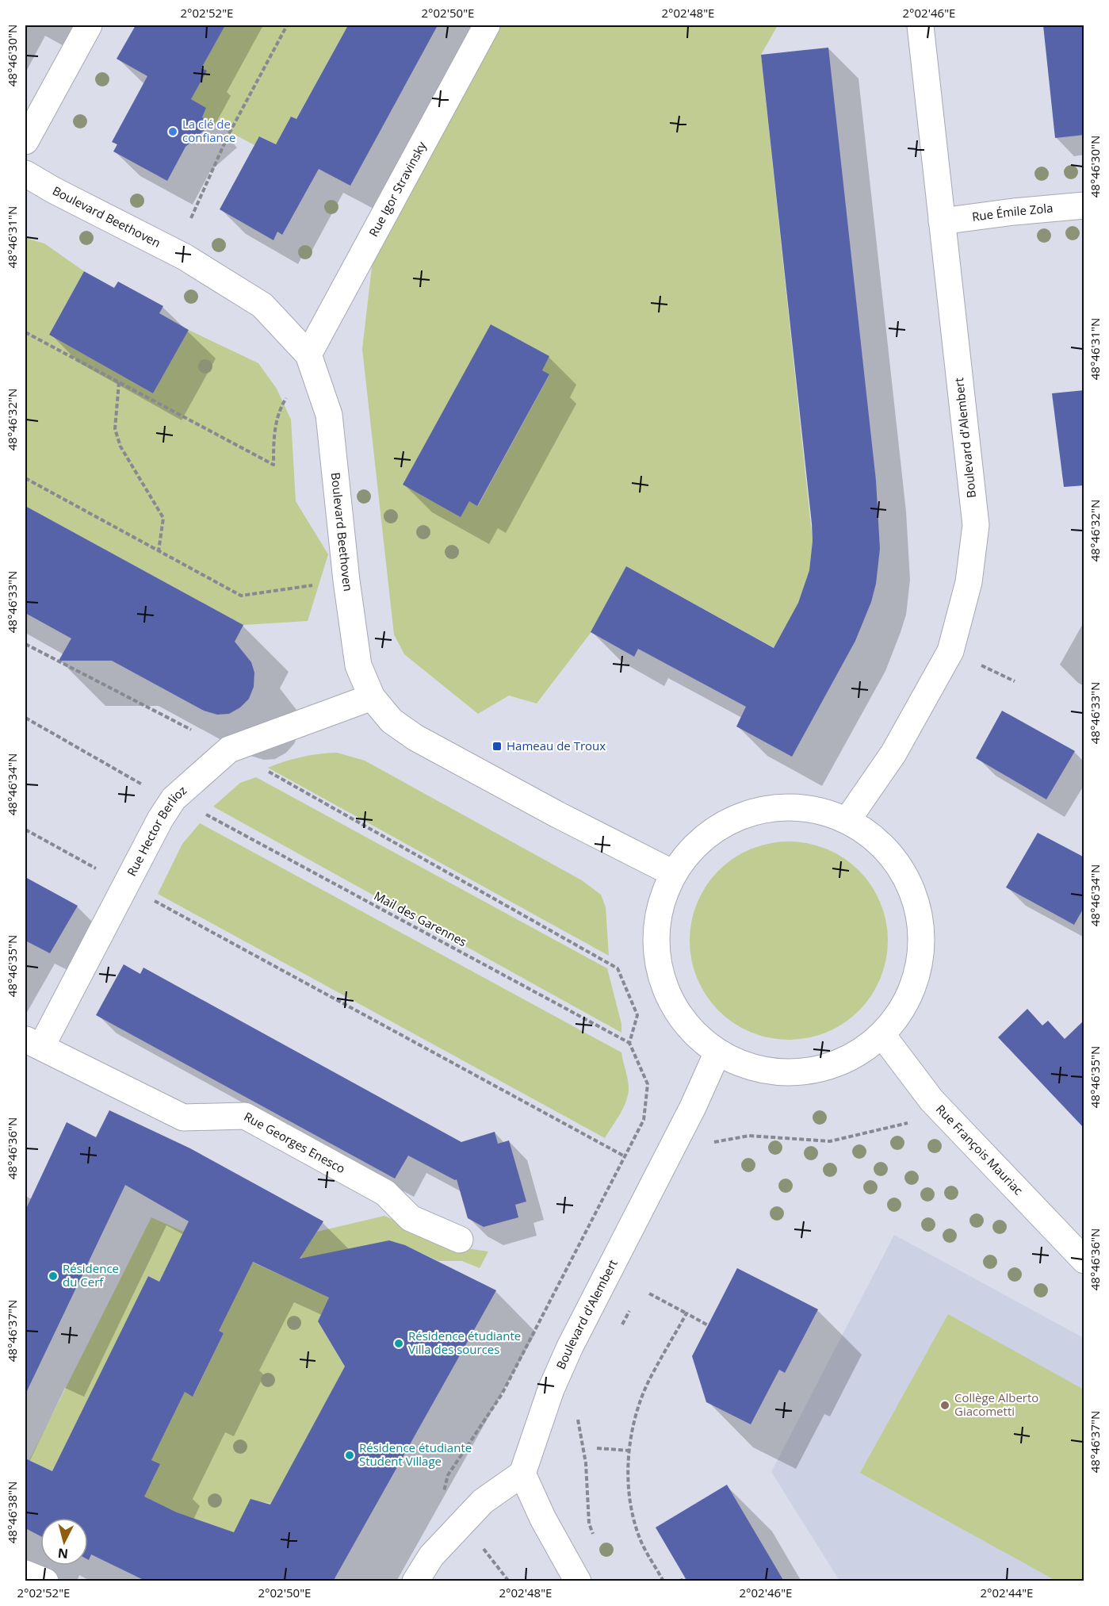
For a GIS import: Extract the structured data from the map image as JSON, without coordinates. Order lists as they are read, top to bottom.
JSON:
{
  "streets": {
    "street": [
      "Rue Igor Stravinsky",
      "Rue Émile Zola",
      "Boulevard Beethoven",
      "Boulevard d'Alembert",
      "Rue Hector Berlioz",
      "Rue Georges Enesco",
      "Rue François Mauriac"
    ],
    "path": ["Mail des Garennes"]
  },
  "crossings": [
    ["Rue Igor Stravinsky", "Boulevard Beethoven"],
    ["Rue Émile Zola", "Boulevard d'Alembert"],
    ["Boulevard Beethoven", "Rue Hector Berlioz"],
    ["Rue Hector Berlioz", "Rue Georges Enesco"]
  ],
  "places": {
    "other": [
      "La clé de confiance",
      "Résidence du Cerf",
      "Résidence étudiante Villa des sources",
      "Collège Alberto Giacometti",
      "Résidence étudiante Student Village"
    ],
    "transit": ["Hameau de Troux"]
  },
  "north": "bottom",
  "coordinates": [
    "2°02'52\"E",
    "2°02'50\"E",
    "2°02'48\"E",
    "2°02'46\"E",
    "48°46'30\"N",
    "48°46'31\"N",
    "48°46'32\"N",
    "48°46'33\"N",
    "48°46'34\"N",
    "48°46'35\"N",
    "48°46'36\"N",
    "48°46'37\"N",
    "48°46'38\"N",
    "2°02'44\"E"
  ]
}
